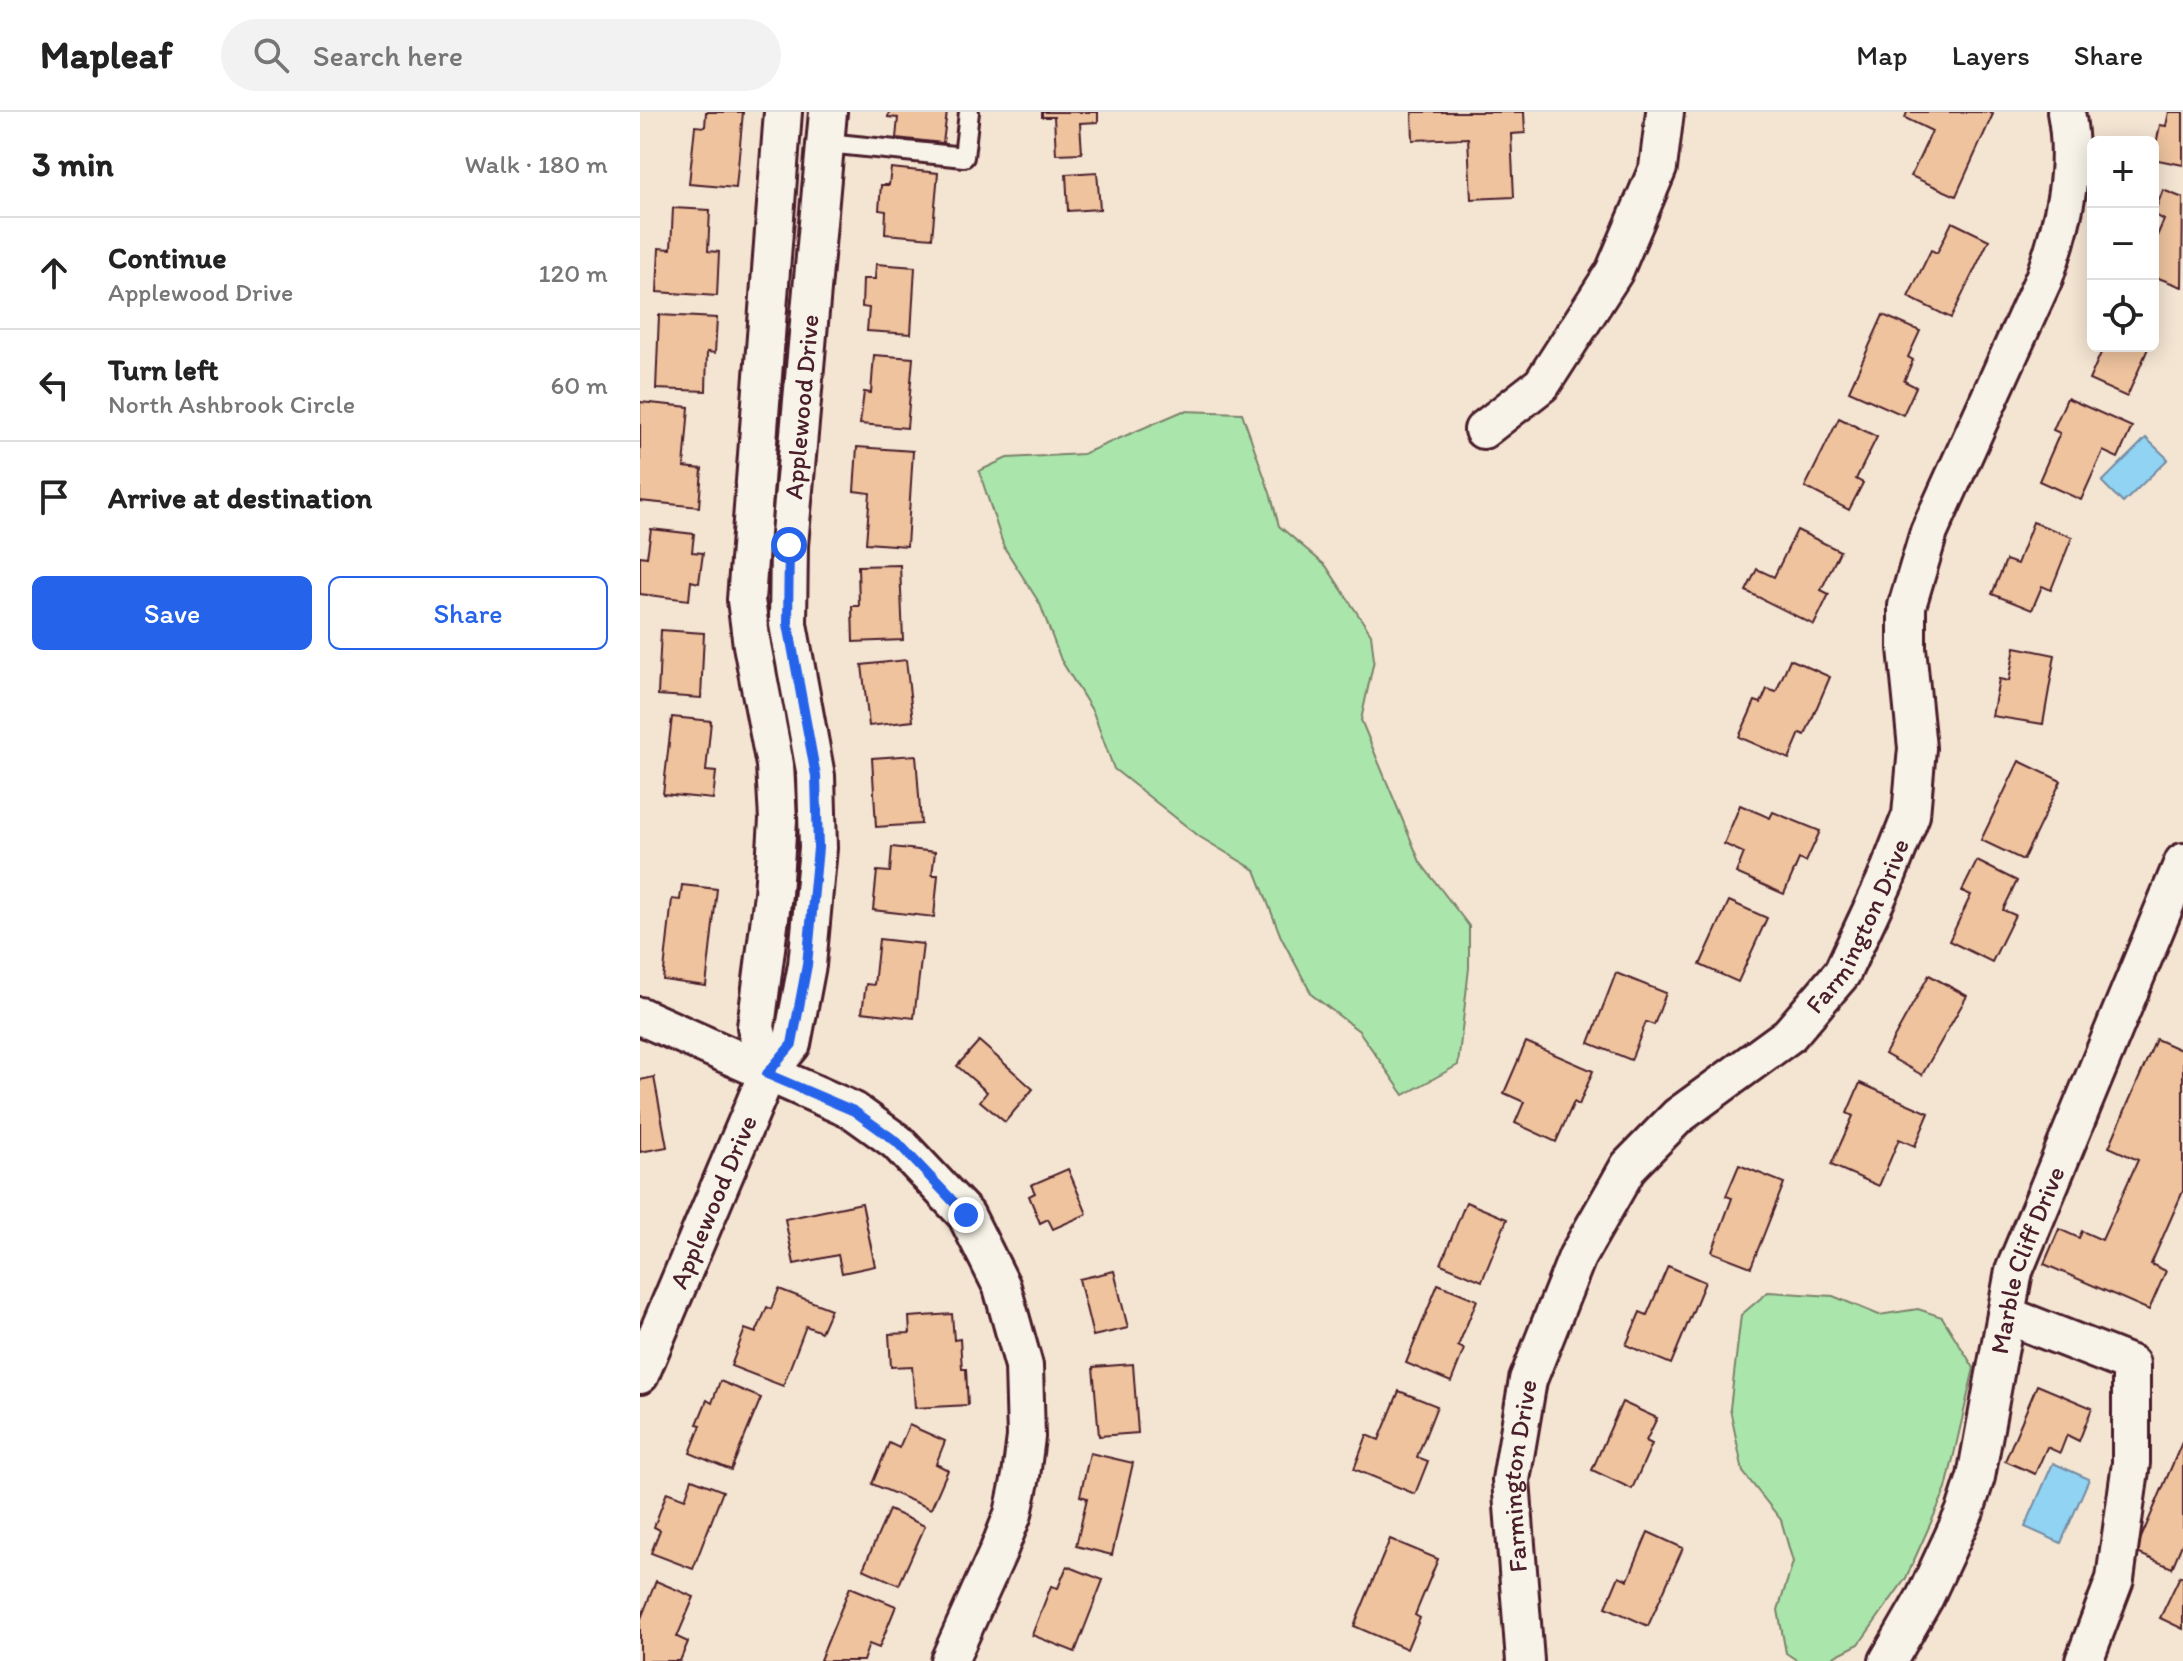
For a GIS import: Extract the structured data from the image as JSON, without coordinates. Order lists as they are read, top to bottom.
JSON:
{
  "streets": {
    "street": ["Applewood Drive", "Farmington Drive", "Marble Cliff Drive"]
  },
  "page": {
    "header": "Mapleaf",
    "search": "Search here",
    "nav": ["Map", "Layers", "Share"],
    "heading": ["3 min", "Walk · 180 m"],
    "map_buttons": ["+", "−"],
    "list": [
      ["Continue", "Applewood Drive", "120 m"],
      ["Turn left", "North Ashbrook Circle", "60 m"],
      "Arrive at destination"
    ],
    "buttons": ["Save", "Share"]
  }
}
